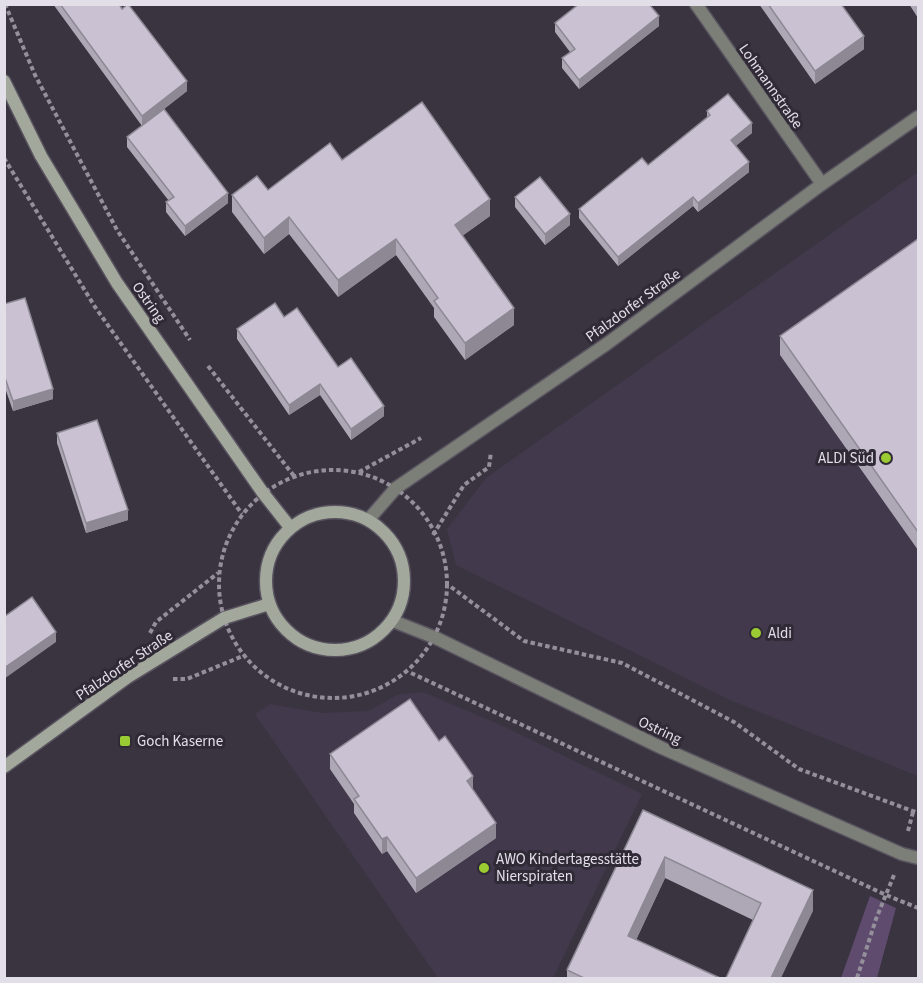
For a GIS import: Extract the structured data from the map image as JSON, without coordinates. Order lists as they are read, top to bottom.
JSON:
{
  "streets": {
    "street": ["Lohmannstraße", "Ostring", "Pfalzdorfer Straße"]
  },
  "crossings": [
    ["Lohmannstraße", "Pfalzdorfer Straße"],
    ["Ostring", "Pfalzdorfer Straße"]
  ],
  "places": {
    "other": ["ALDI Süd", "Aldi", "AWO Kindertagesstätte Nierspiraten"],
    "transit": ["Goch Kaserne"]
  }
}
